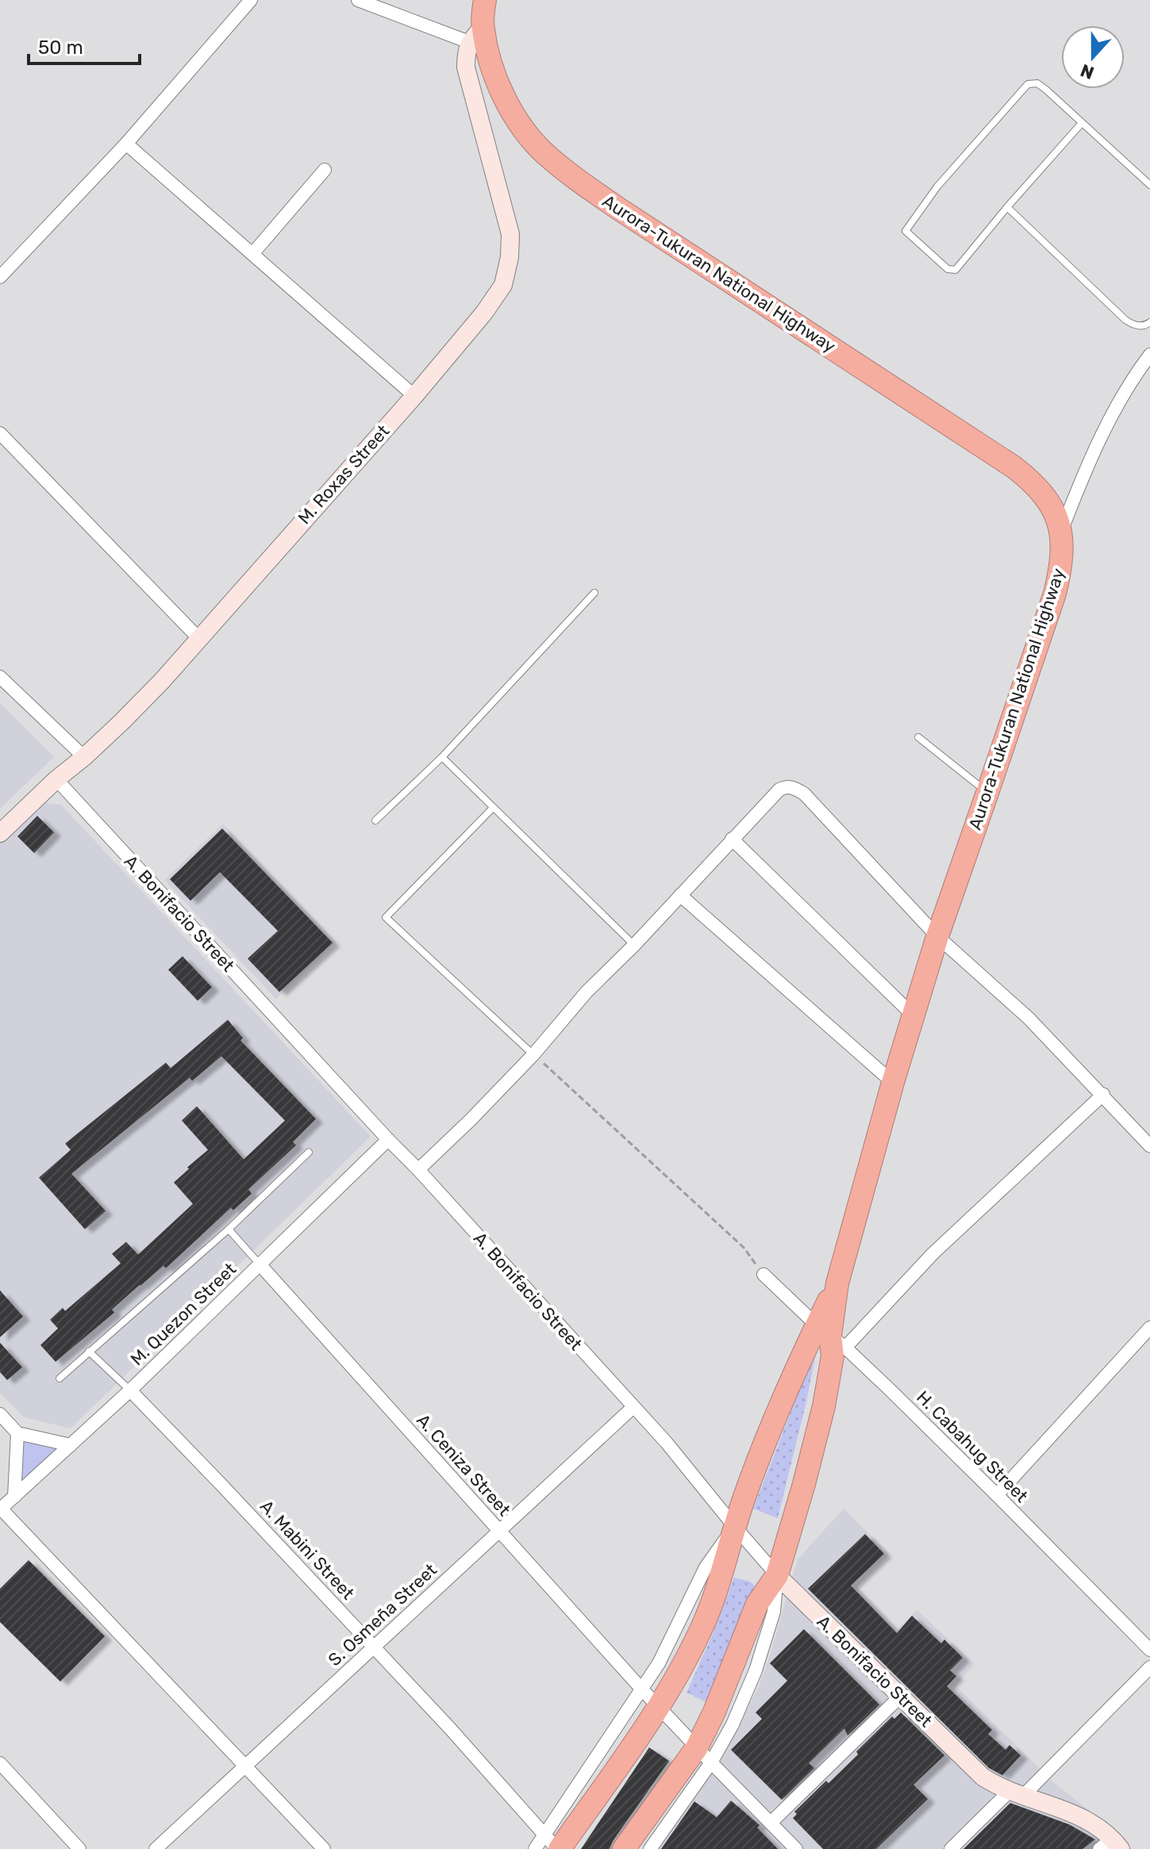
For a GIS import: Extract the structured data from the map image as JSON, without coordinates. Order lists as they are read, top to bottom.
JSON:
{
  "streets": {
    "highway": ["Aurora-Tukuran National Highway"],
    "street": [
      "M. Roxas Street",
      "A. Bonifacio Street",
      "M. Quezon Street",
      "H. Cabahug Street",
      "A. Ceniza Street",
      "A. Mabini Street",
      "S. Osmeña Street"
    ]
  },
  "crossings": [
    ["Aurora-Tukuran National Highway", "M. Roxas Street"],
    ["Aurora-Tukuran National Highway", "A. Bonifacio Street"],
    ["Aurora-Tukuran National Highway", "H. Cabahug Street"],
    ["Aurora-Tukuran National Highway", "A. Ceniza Street"],
    ["Aurora-Tukuran National Highway", "A. Mabini Street"],
    ["M. Roxas Street", "A. Bonifacio Street"],
    ["A. Bonifacio Street", "M. Quezon Street"],
    ["A. Bonifacio Street", "S. Osmeña Street"],
    ["M. Quezon Street", "A. Ceniza Street"],
    ["M. Quezon Street", "A. Mabini Street"],
    ["A. Ceniza Street", "S. Osmeña Street"],
    ["A. Mabini Street", "S. Osmeña Street"]
  ],
  "scale_bar": "50 m",
  "north": "bottom"
}
